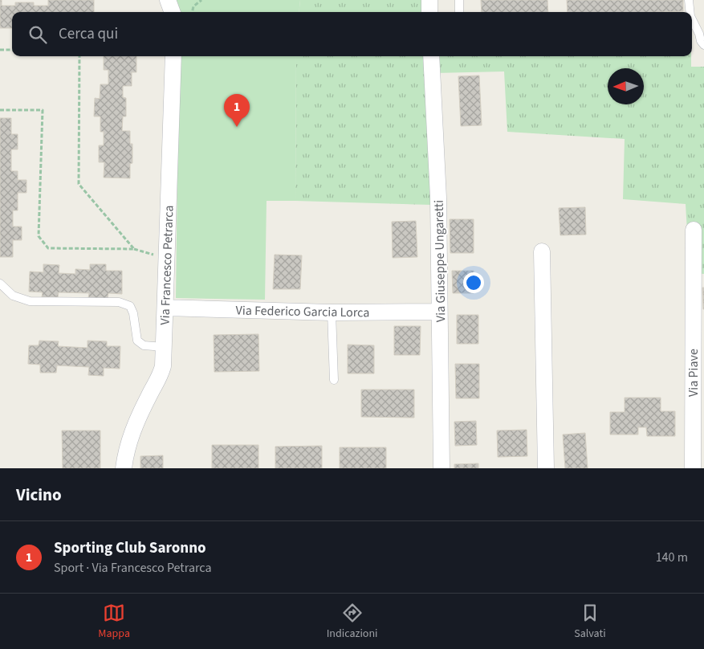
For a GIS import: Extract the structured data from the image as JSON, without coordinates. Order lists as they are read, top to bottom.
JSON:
{
  "streets": {
    "street": [
      "Via Giuseppe Ungaretti",
      "Via Francesco Petrarca",
      "Via Federico Garcia Lorca",
      "Via Piave"
    ]
  },
  "crossings": [
    ["Via Giuseppe Ungaretti", "Via Federico Garcia Lorca"],
    ["Via Francesco Petrarca", "Via Federico Garcia Lorca"]
  ],
  "north": "left",
  "page": {
    "search": "Cerca qui",
    "pins": "1",
    "heading": "Vicino",
    "list": [
      {
        "mark": "1",
        "name": "Sporting Club Saronno",
        "note": "Sport · Via Francesco Petrarca",
        "value": "140 m"
      }
    ],
    "nav": ["Mappa", "Indicazioni", "Salvati"]
  }
}
